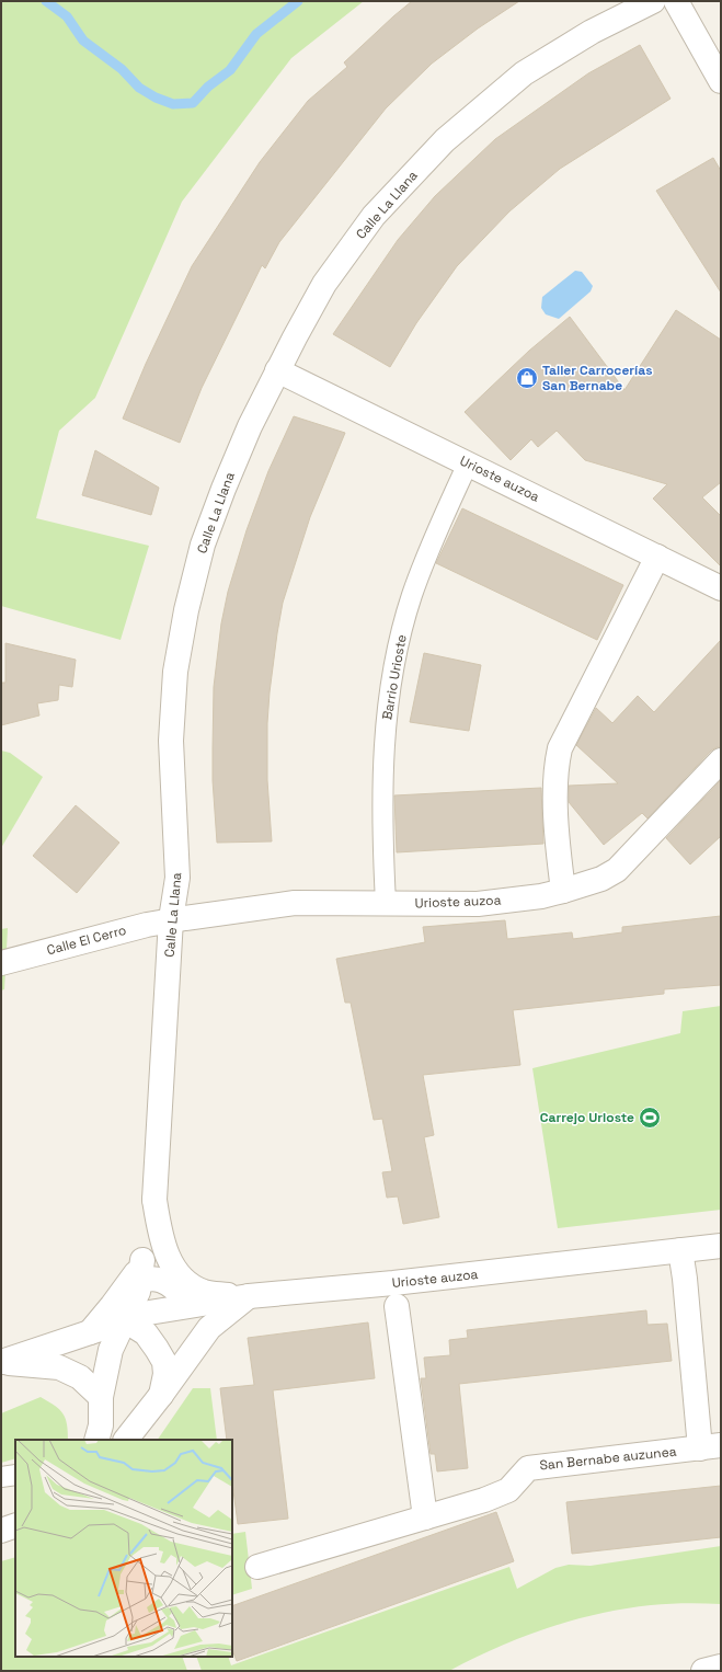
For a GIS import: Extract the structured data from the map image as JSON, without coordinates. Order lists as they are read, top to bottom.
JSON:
{
  "streets": {
    "street": [
      "Calle La Llana",
      "Urioste auzoa",
      "Calle El Cerro",
      "San Bernabe auzunea"
    ],
    "lane": ["Barrio Urioste"]
  },
  "crossings": [
    ["Calle La Llana", "Urioste auzoa"],
    ["Calle La Llana", "Calle El Cerro"],
    ["Urioste auzoa", "Barrio Urioste"],
    ["Urioste auzoa", "Calle El Cerro"],
    ["Urioste auzoa", "San Bernabe auzunea"]
  ],
  "places": {
    "shop": ["Taller Carrocerías San Bernabe"],
    "sports": ["Carrejo Urioste"]
  }
}
